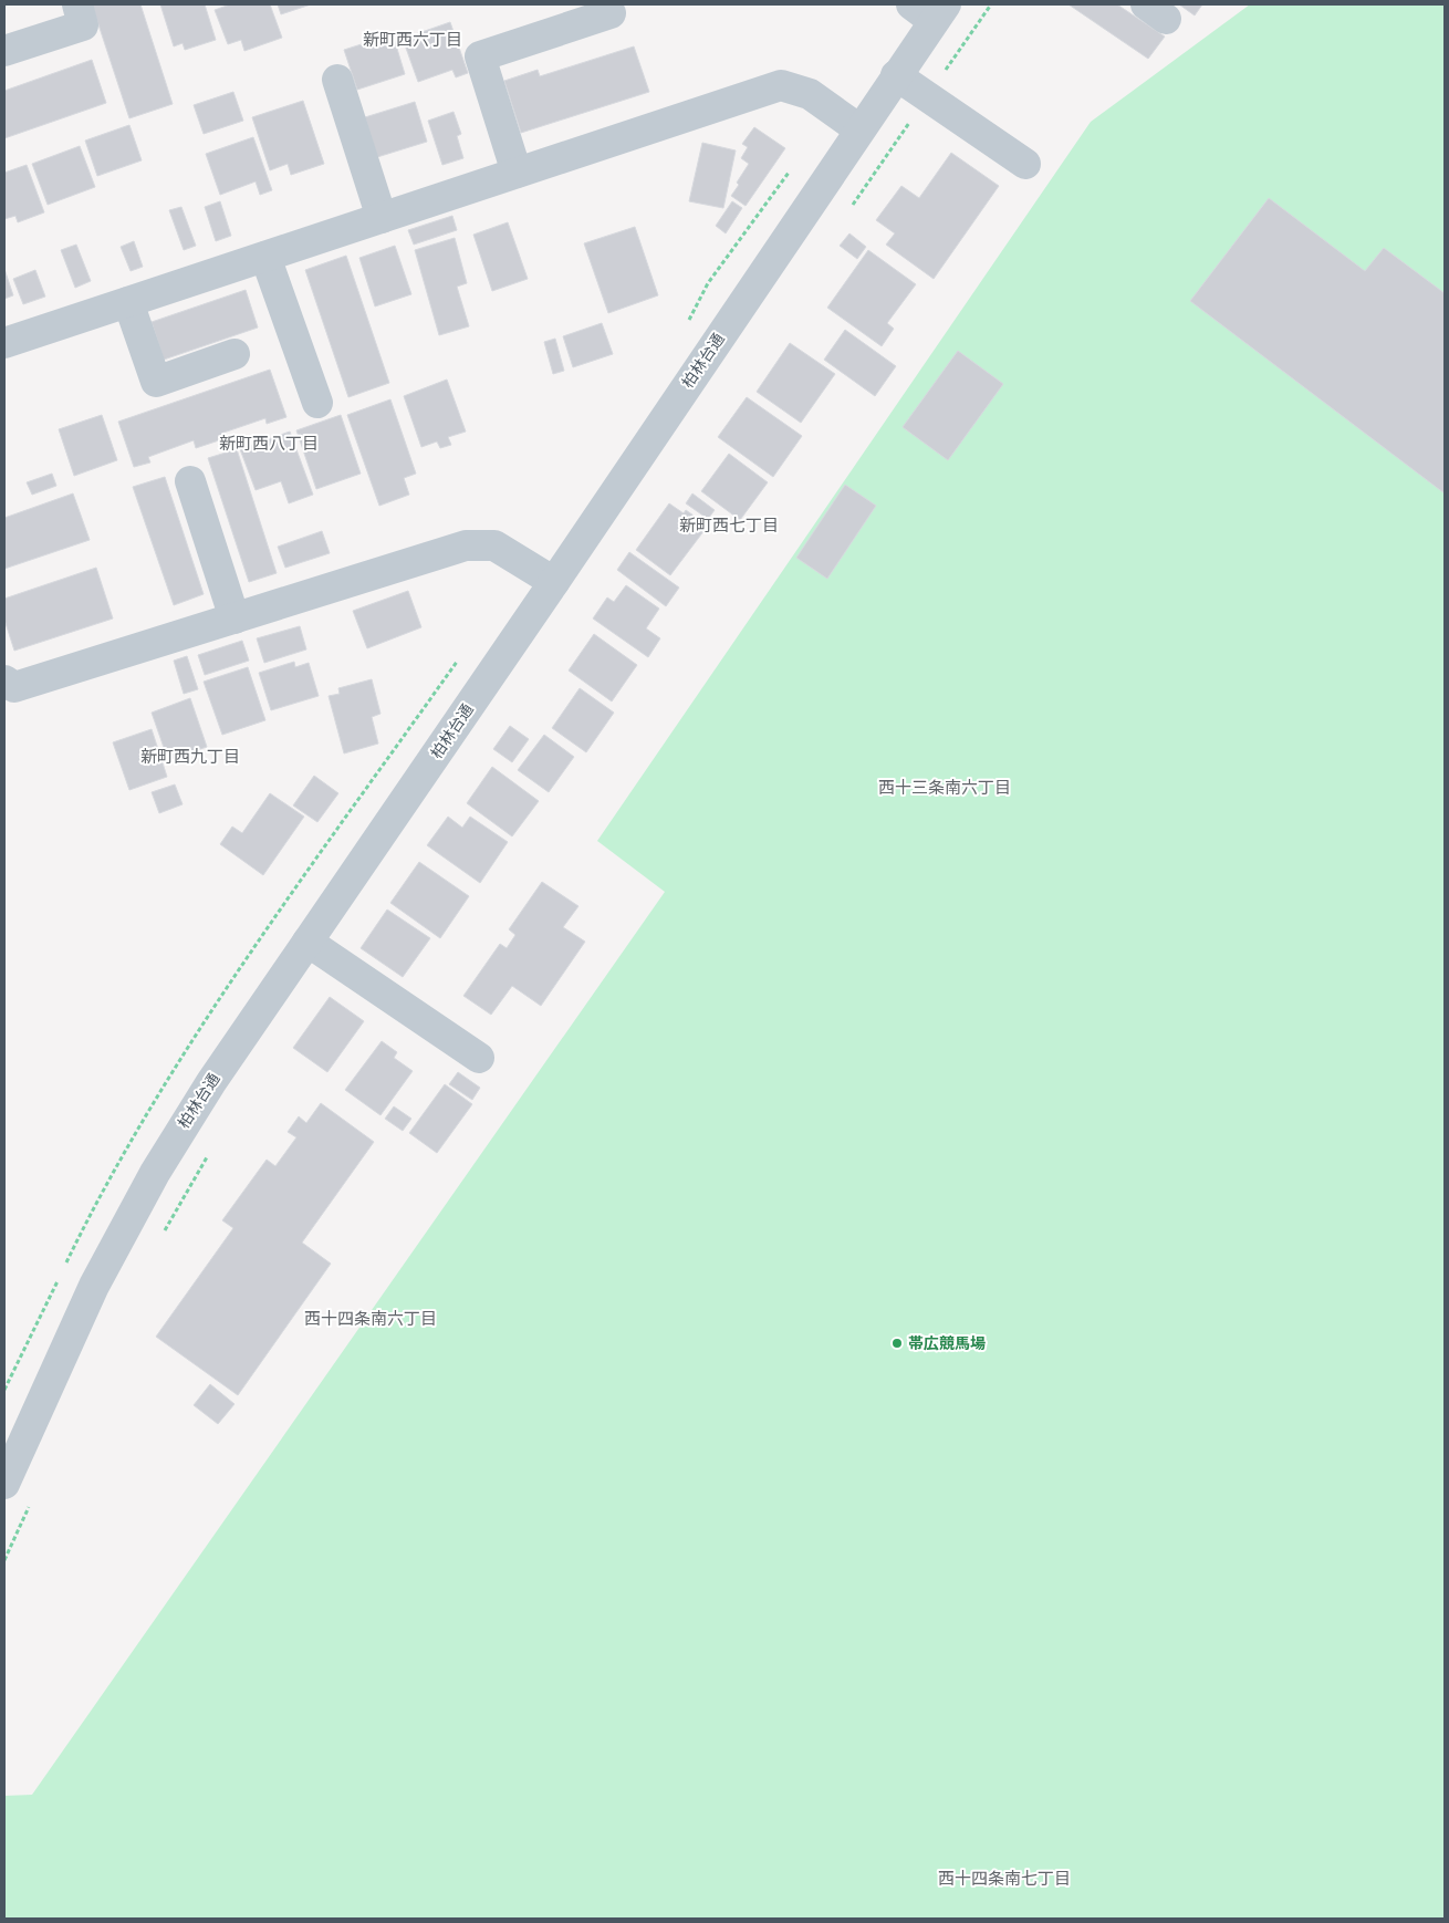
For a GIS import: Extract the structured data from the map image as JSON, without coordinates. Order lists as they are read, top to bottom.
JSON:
{
  "streets": {
    "street": ["柏林台通"]
  },
  "districts": [
    "新町西六丁目",
    "新町西八丁目",
    "新町西七丁目",
    "新町西九丁目",
    "西十三条南六丁目",
    "西十四条南六丁目",
    "西十四条南七丁目"
  ],
  "places": ["帯広競馬場"]
}
